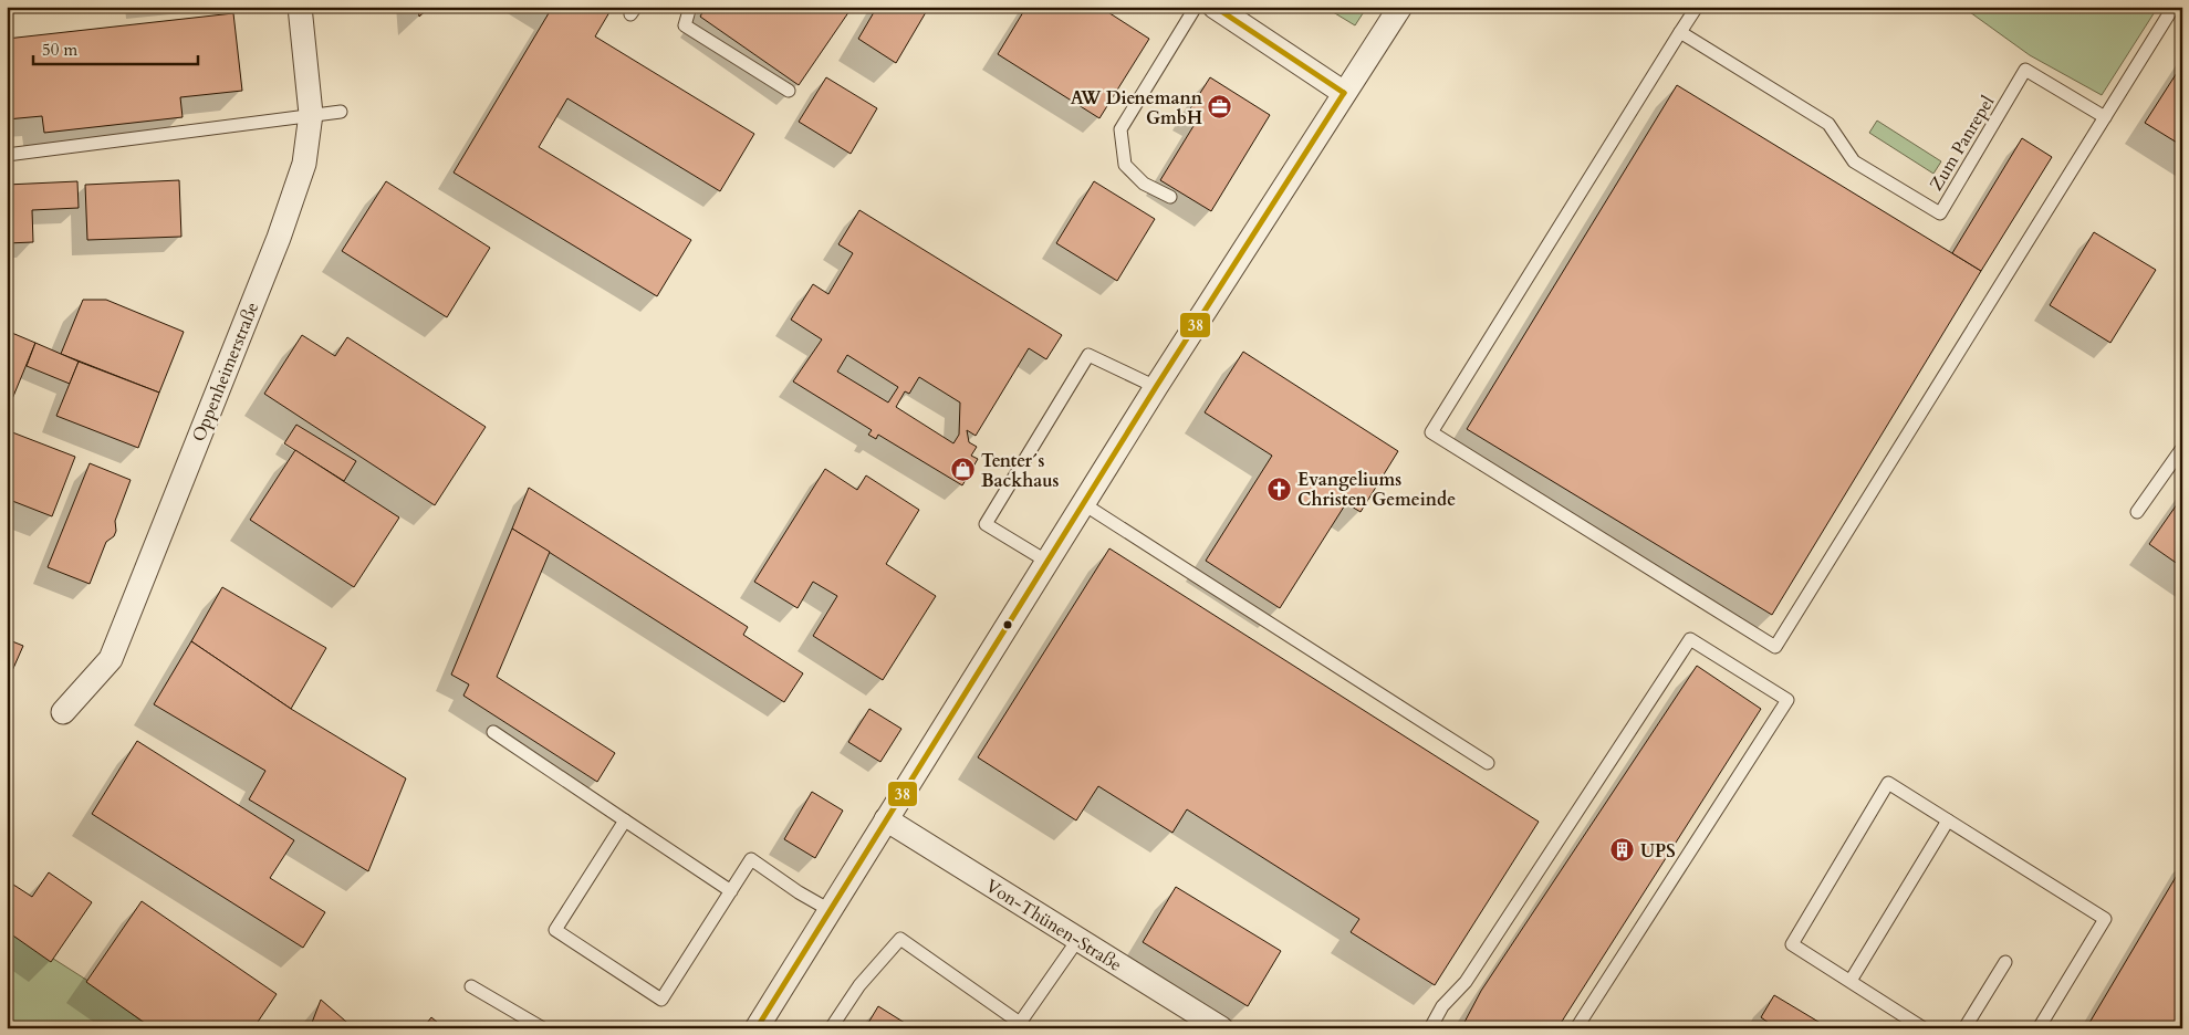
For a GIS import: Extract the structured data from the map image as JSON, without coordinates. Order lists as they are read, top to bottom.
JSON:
{
  "streets": {
    "street": ["Oppenheimerstraße", "Von-Thünen-Straße"],
    "lane": ["Zum Panrepel"]
  },
  "places": {
    "office": ["AW Dienemann GmbH"],
    "shop": ["Tenter´s Backhaus"],
    "church": ["Evangeliums Christen Gemeinde"],
    "building": ["UPS"]
  },
  "lines": ["transit line 38"],
  "scale_bar": "50 m"
}
